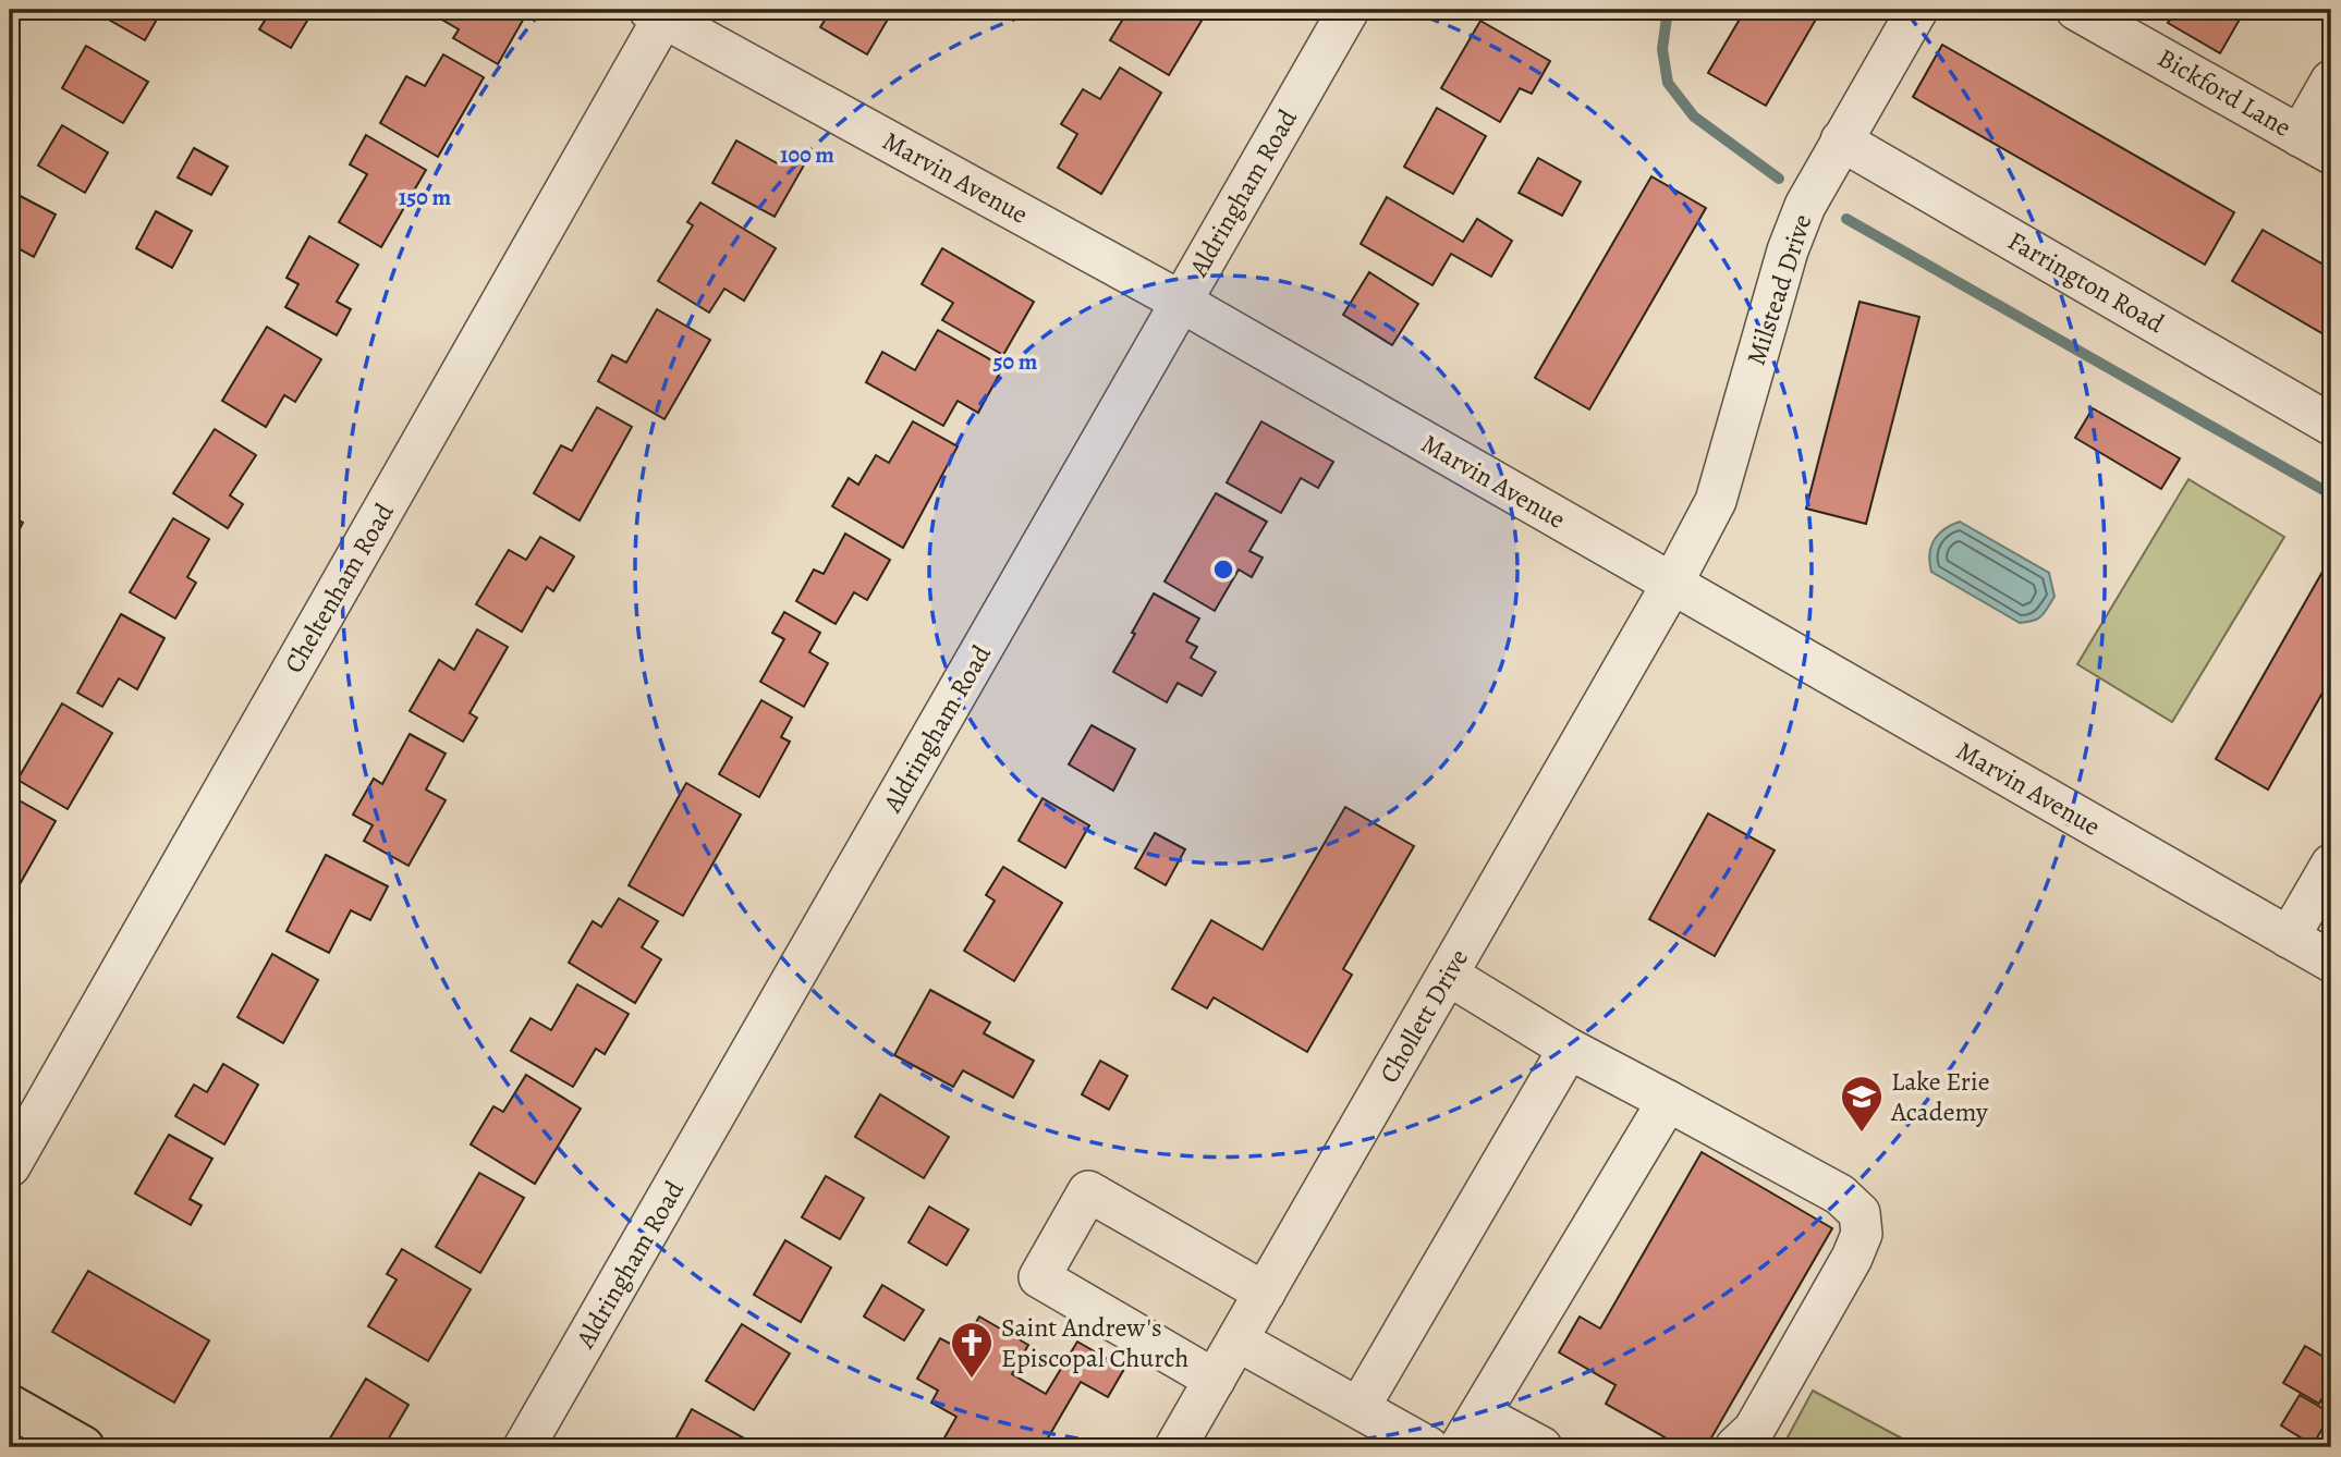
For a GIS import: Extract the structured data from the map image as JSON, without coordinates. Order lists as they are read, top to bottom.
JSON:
{
  "streets": {
    "street": [
      "Bickford Lane",
      "Marvin Avenue",
      "Aldringham Road",
      "Farrington Road",
      "Milstead Drive",
      "Cheltenham Road",
      "Chollett Drive"
    ]
  },
  "crossings": [
    ["Marvin Avenue", "Aldringham Road"],
    ["Marvin Avenue", "Milstead Drive"],
    ["Marvin Avenue", "Cheltenham Road"],
    ["Marvin Avenue", "Chollett Drive"],
    ["Farrington Road", "Milstead Drive"],
    ["Milstead Drive", "Chollett Drive"]
  ],
  "places": {
    "school or university": ["Lake Erie Academy"],
    "church": ["Saint Andrew's Episcopal Church"]
  },
  "rings": ["100 m", "150 m", "50 m"]
}
